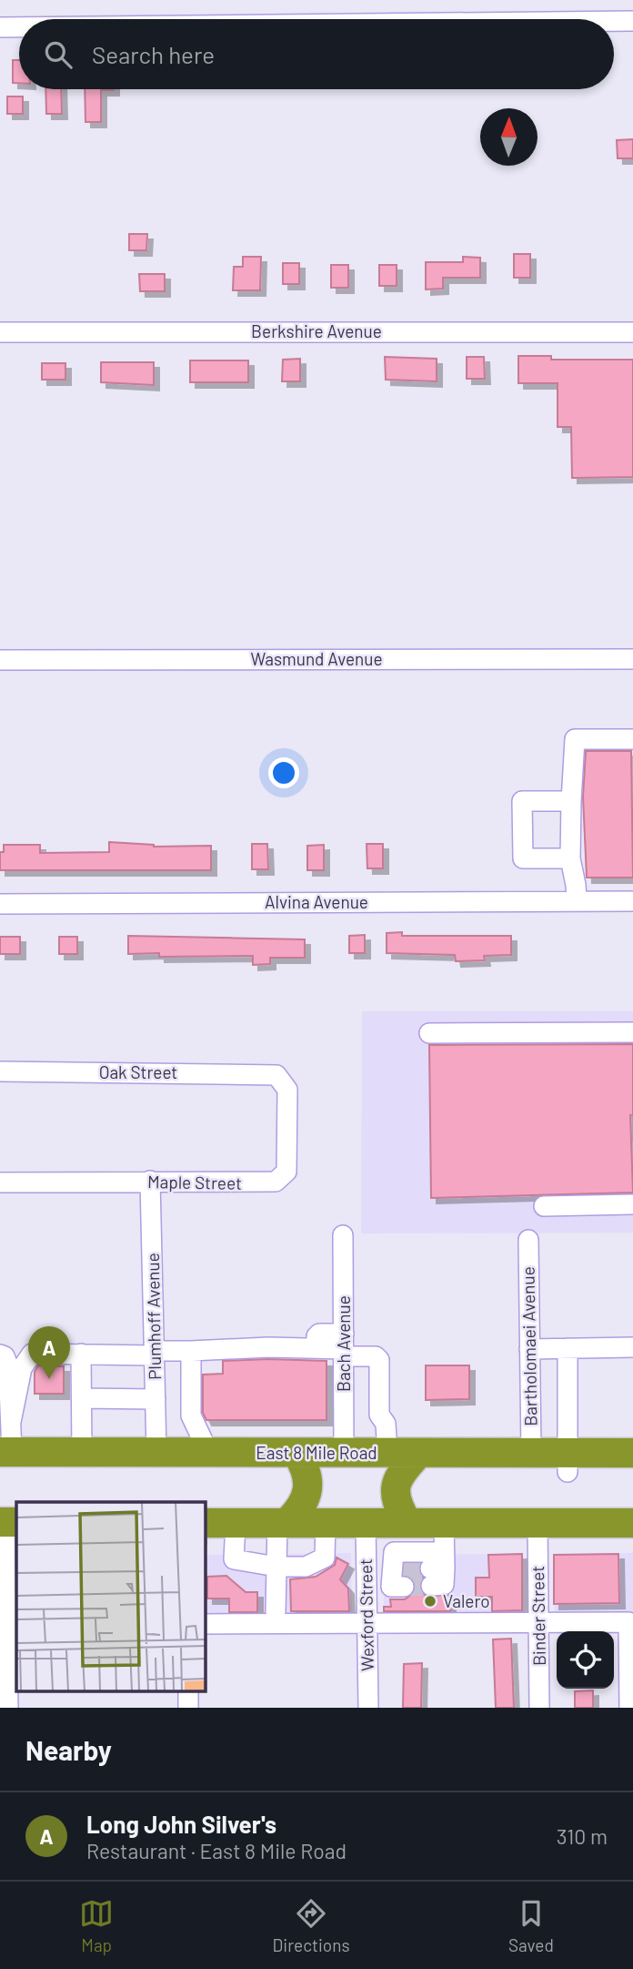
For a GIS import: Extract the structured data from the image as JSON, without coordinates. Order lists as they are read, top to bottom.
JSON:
{
  "streets": {
    "highway": ["East 8 Mile Road"],
    "street": [
      "Berkshire Avenue",
      "Wasmund Avenue",
      "Alvina Avenue",
      "Oak Street",
      "Maple Street",
      "Plumhoff Avenue",
      "Bach Avenue",
      "Bartholomaei Avenue",
      "Wexford Street",
      "Binder Street"
    ]
  },
  "crossings": [
    ["Oak Street", "Maple Street"],
    ["Maple Street", "Plumhoff Avenue"],
    ["Plumhoff Avenue", "East 8 Mile Road"],
    ["Bach Avenue", "East 8 Mile Road"],
    ["Bartholomaei Avenue", "East 8 Mile Road"]
  ],
  "places": ["Valero"],
  "north": "top",
  "page": {
    "search": "Search here",
    "pins": "A",
    "heading": "Nearby",
    "list": [
      {
        "mark": "A",
        "name": "Long John Silver's",
        "note": "Restaurant · East 8 Mile Road",
        "value": "310 m"
      }
    ],
    "nav": ["Map", "Directions", "Saved"]
  }
}
